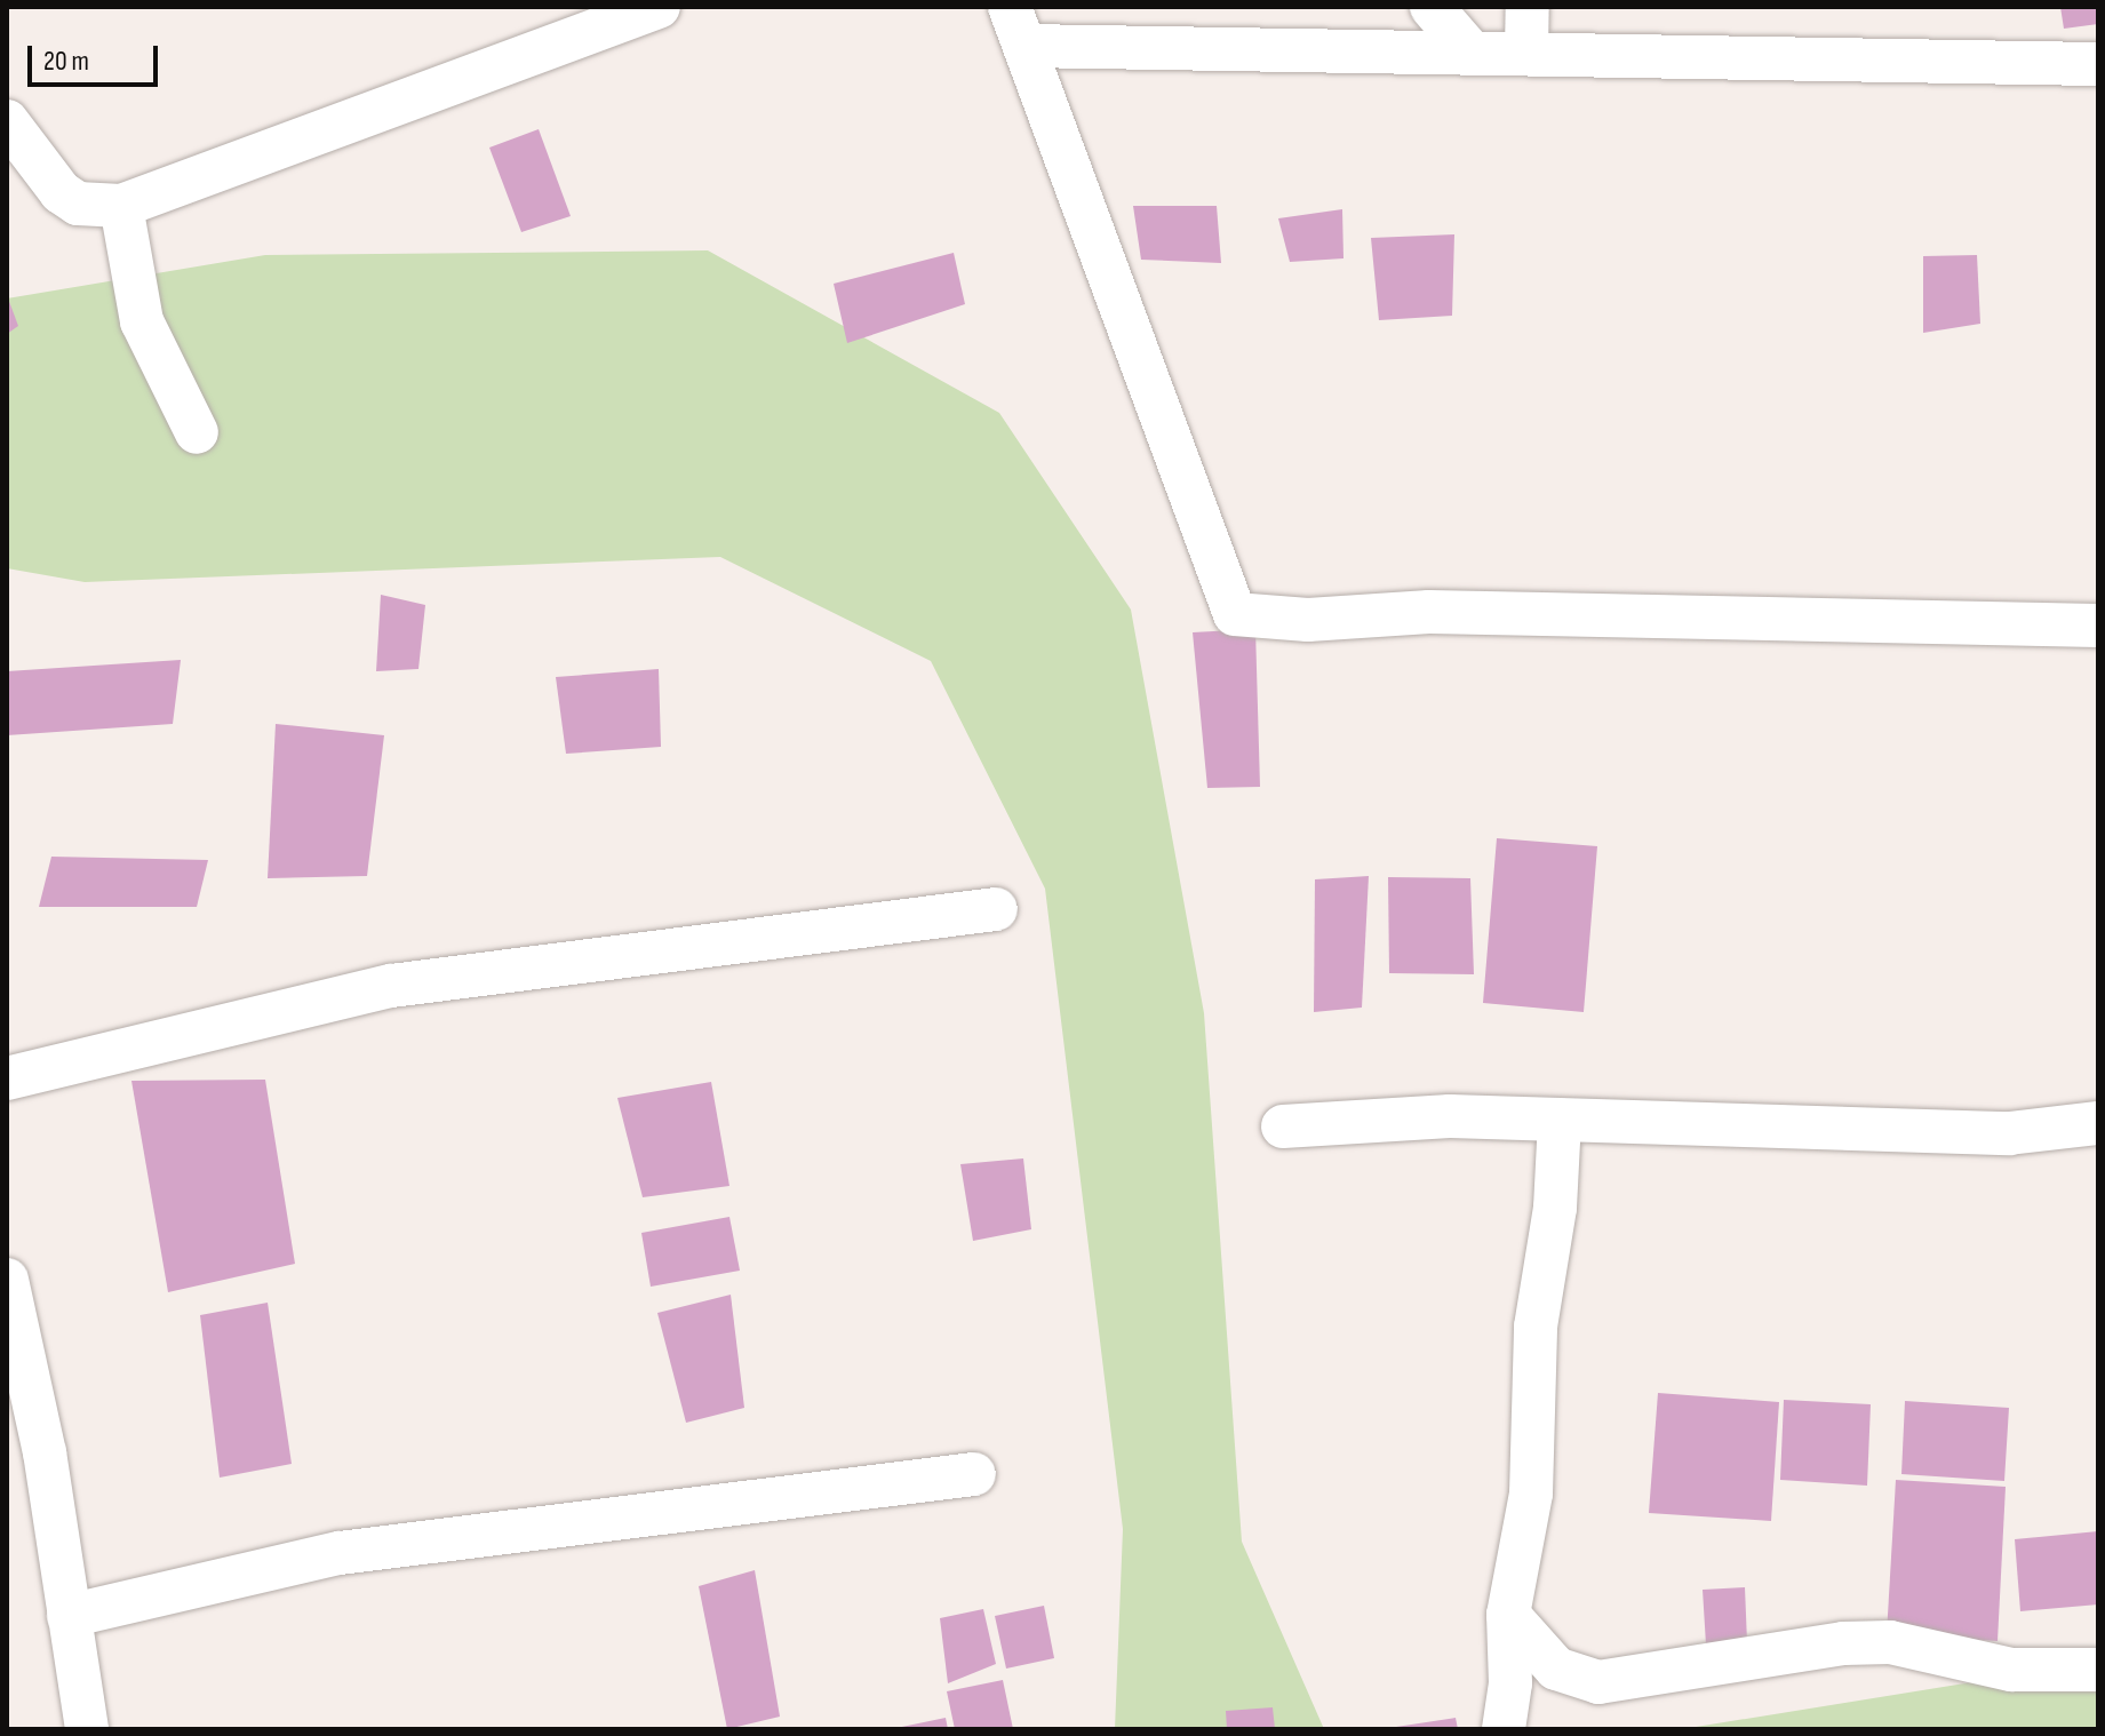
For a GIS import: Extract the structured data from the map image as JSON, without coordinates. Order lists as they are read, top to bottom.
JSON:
{
  "scale_bar": "20 m"
}
